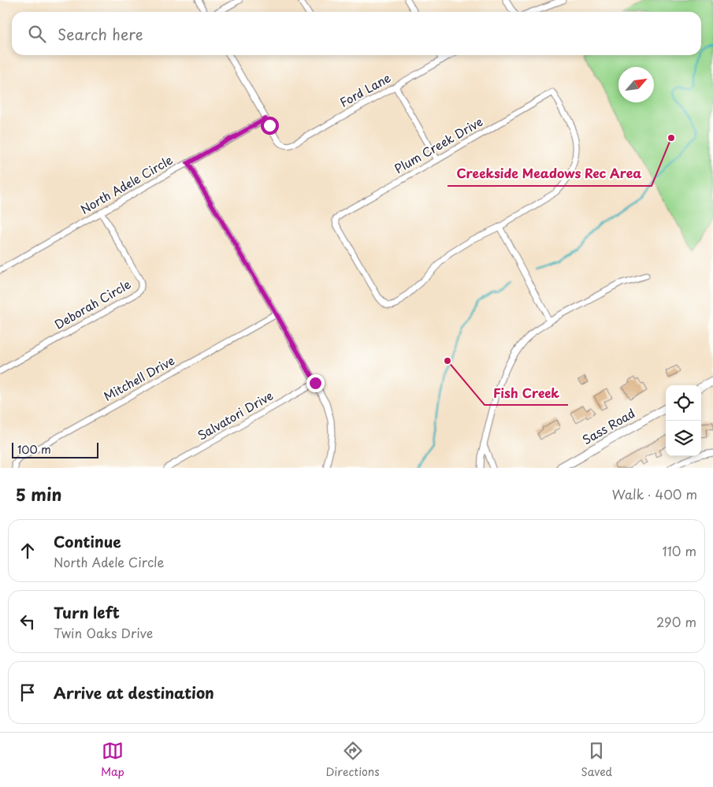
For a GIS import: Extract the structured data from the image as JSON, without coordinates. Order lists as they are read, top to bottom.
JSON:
{
  "streets": {
    "street": [
      "Ford Lane",
      "Plum Creek Drive",
      "North Adele Circle",
      "Deborah Circle",
      "Mitchell Drive",
      "Salvatori Drive",
      "Sass Road"
    ]
  },
  "crossings": [
    ["Ford Lane", "North Adele Circle"],
    ["North Adele Circle", "Deborah Circle"]
  ],
  "places": ["Creekside Meadows Rec Area", "Fish Creek"],
  "scale_bar": "100 m",
  "north": "top right",
  "page": {
    "search": "Search here",
    "scale": "100 m",
    "heading": ["5 min", "Walk · 400 m"],
    "list": [
      ["Continue", "North Adele Circle", "110 m"],
      ["Turn left", "Twin Oaks Drive", "290 m"],
      "Arrive at destination"
    ],
    "nav": ["Map", "Directions", "Saved"]
  }
}
